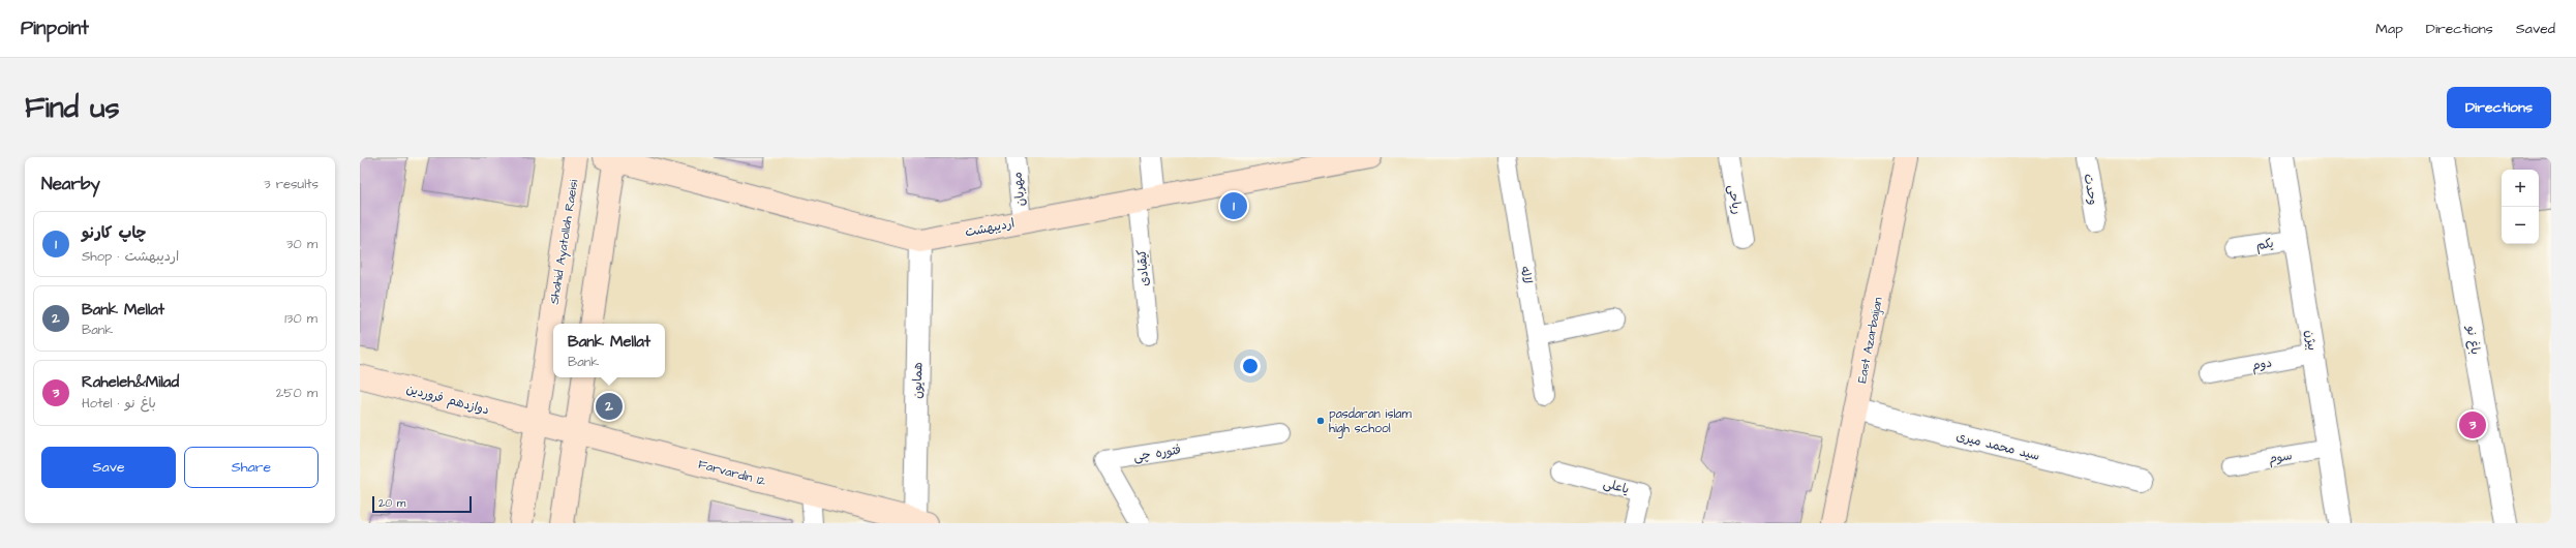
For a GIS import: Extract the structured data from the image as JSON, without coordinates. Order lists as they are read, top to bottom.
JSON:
{
  "streets": {
    "main road": [
      "اردیبهشت",
      "Shahid Ayatollah Raeisi",
      "East Azarbaijan",
      "دوازدهم فروردین",
      "Farvardin 12"
    ],
    "street": [
      "بیژن",
      "باغ نو",
      "همایون",
      "سید محمد میری"
    ],
    "lane": [
      "مهربان",
      "وحدت",
      "ریاحی",
      "یکم",
      "کیقبادی",
      "لاله",
      "دوم",
      "فتوره چی",
      "سوم",
      "یاعلی"
    ]
  },
  "crossings": [
    ["مهربان", "اردیبهشت"],
    ["اردیبهشت", "کیقبادی"],
    ["اردیبهشت", "همایون"],
    ["Shahid Ayatollah Raeisi", "دوازدهم فروردین"],
    ["Shahid Ayatollah Raeisi", "Farvardin 12"],
    ["یکم", "بیژن"],
    ["East Azarbaijan", "سید محمد میری"],
    ["بیژن", "دوم"],
    ["بیژن", "سوم"],
    ["همایون", "Farvardin 12"],
    ["دوازدهم فروردین", "Farvardin 12"]
  ],
  "places": ["pasdaran islam high school"],
  "scale_bar": "20 m",
  "page": {
    "header": "Pinpoint",
    "nav": ["Map", "Directions", "Saved"],
    "buttons": [
      "Directions",
      ["Save", "Share"]
    ],
    "title": "Find us",
    "heading": ["Nearby", "3 results"],
    "map_buttons": ["+", "−"],
    "pins": ["1", "2", "3"],
    "list": [
      {
        "mark": "1",
        "name": "چاپ کارنو",
        "note": "Shop · اردیبهشت",
        "value": "30 m"
      },
      {
        "mark": "2",
        "name": "Bank Mellat",
        "note": "Bank",
        "value": "130 m"
      },
      {
        "mark": "3",
        "name": "Raheleh&Milad",
        "note": "Hotel · باغ نو",
        "value": "250 m"
      }
    ],
    "popup": ["Bank Mellat", "Bank"],
    "scale": "20 m"
  }
}
